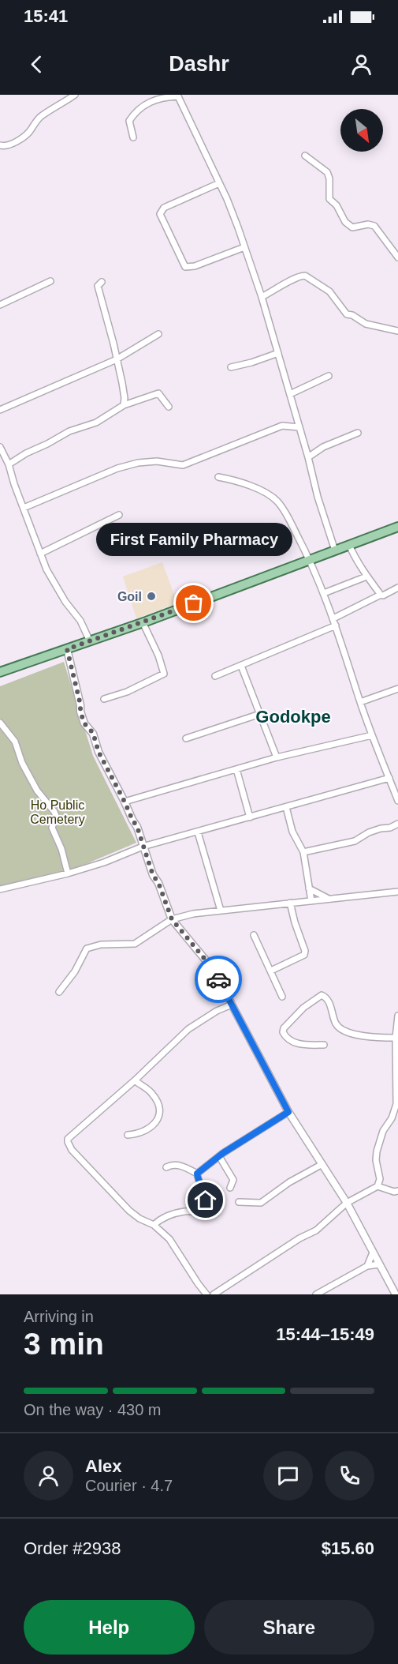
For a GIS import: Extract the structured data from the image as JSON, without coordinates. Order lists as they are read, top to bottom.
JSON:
{
  "districts": ["Godokpe"],
  "parks": ["Ho Public Cemetery"],
  "places": ["Goil", "First Family Pharmacy"],
  "north": "bottom right",
  "page": {
    "status": "15:41",
    "header": "Dashr",
    "bubble": "First Family Pharmacy",
    "heading": ["3 min", "Arriving in", "15:44–15:49"],
    "panel": [
      "Alex",
      "Courier · 4.7",
      "Order #2938",
      "$15.60"
    ],
    "bar": "On the way · 430 m",
    "buttons": ["Help", "Share"]
  }
}
